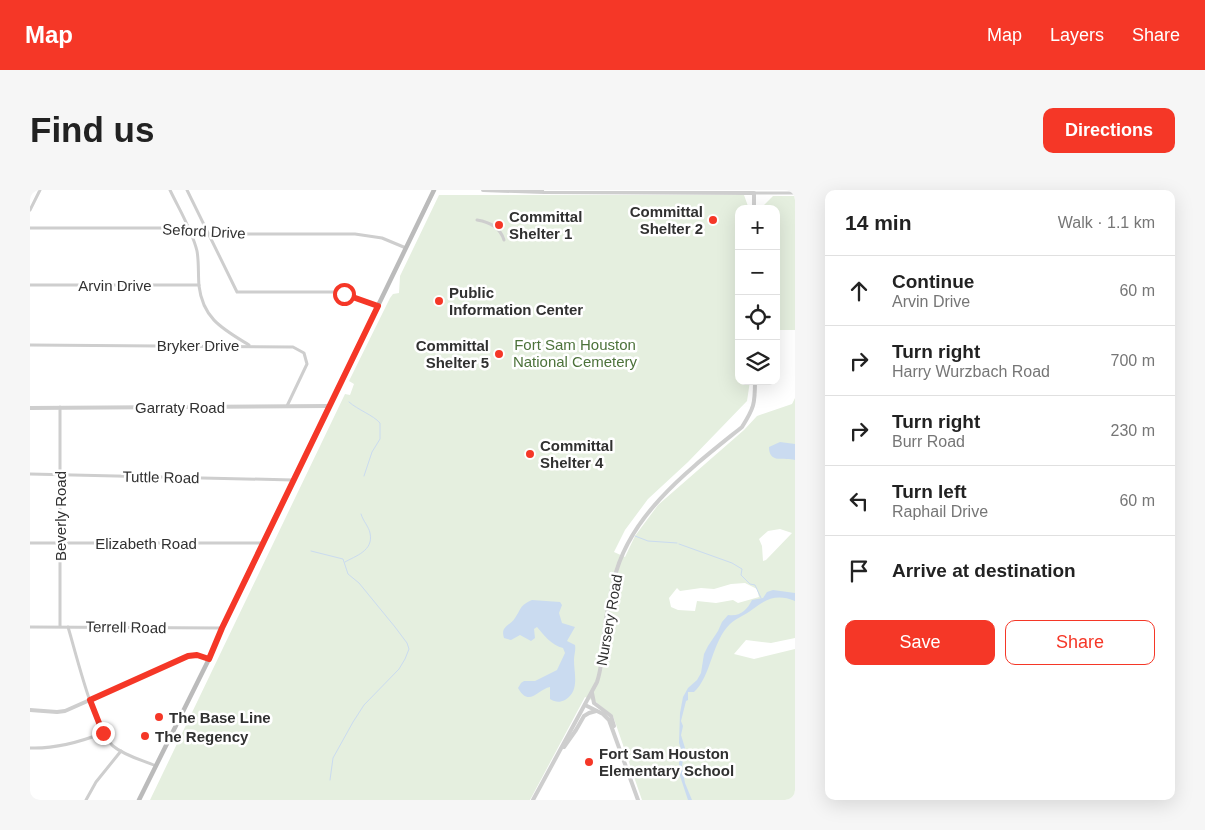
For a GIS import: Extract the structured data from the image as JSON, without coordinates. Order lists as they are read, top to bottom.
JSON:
{
  "streets": {
    "street": [
      "Seford Drive",
      "Arvin Drive",
      "Bryker Drive",
      "Garraty Road",
      "Tuttle Road",
      "Beverly Road",
      "Elizabeth Road",
      "Nursery Road",
      "Terrell Road"
    ]
  },
  "crossings": [
    ["Bryker Drive", "Garraty Road"],
    ["Garraty Road", "Beverly Road"],
    ["Tuttle Road", "Beverly Road"],
    ["Beverly Road", "Elizabeth Road"],
    ["Beverly Road", "Terrell Road"]
  ],
  "parks": ["Fort Sam Houston National Cemetery"],
  "places": [
    "Committal Shelter 2",
    "Committal Shelter 1",
    "Public Information Center",
    "Committal Shelter 5",
    "Committal Shelter 4",
    "The Base Line",
    "The Regency",
    "Fort Sam Houston Elementary School"
  ],
  "page": {
    "header": "Map",
    "nav": ["Map", "Layers", "Share"],
    "buttons": [
      "Directions",
      ["Save", "Share"]
    ],
    "title": "Find us",
    "heading": ["14 min", "Walk · 1.1 km"],
    "map_buttons": ["+", "−"],
    "list": [
      ["Continue", "Arvin Drive", "60 m"],
      ["Turn right", "Harry Wurzbach Road", "700 m"],
      ["Turn right", "Burr Road", "230 m"],
      ["Turn left", "Raphail Drive", "60 m"],
      "Arrive at destination"
    ]
  }
}
